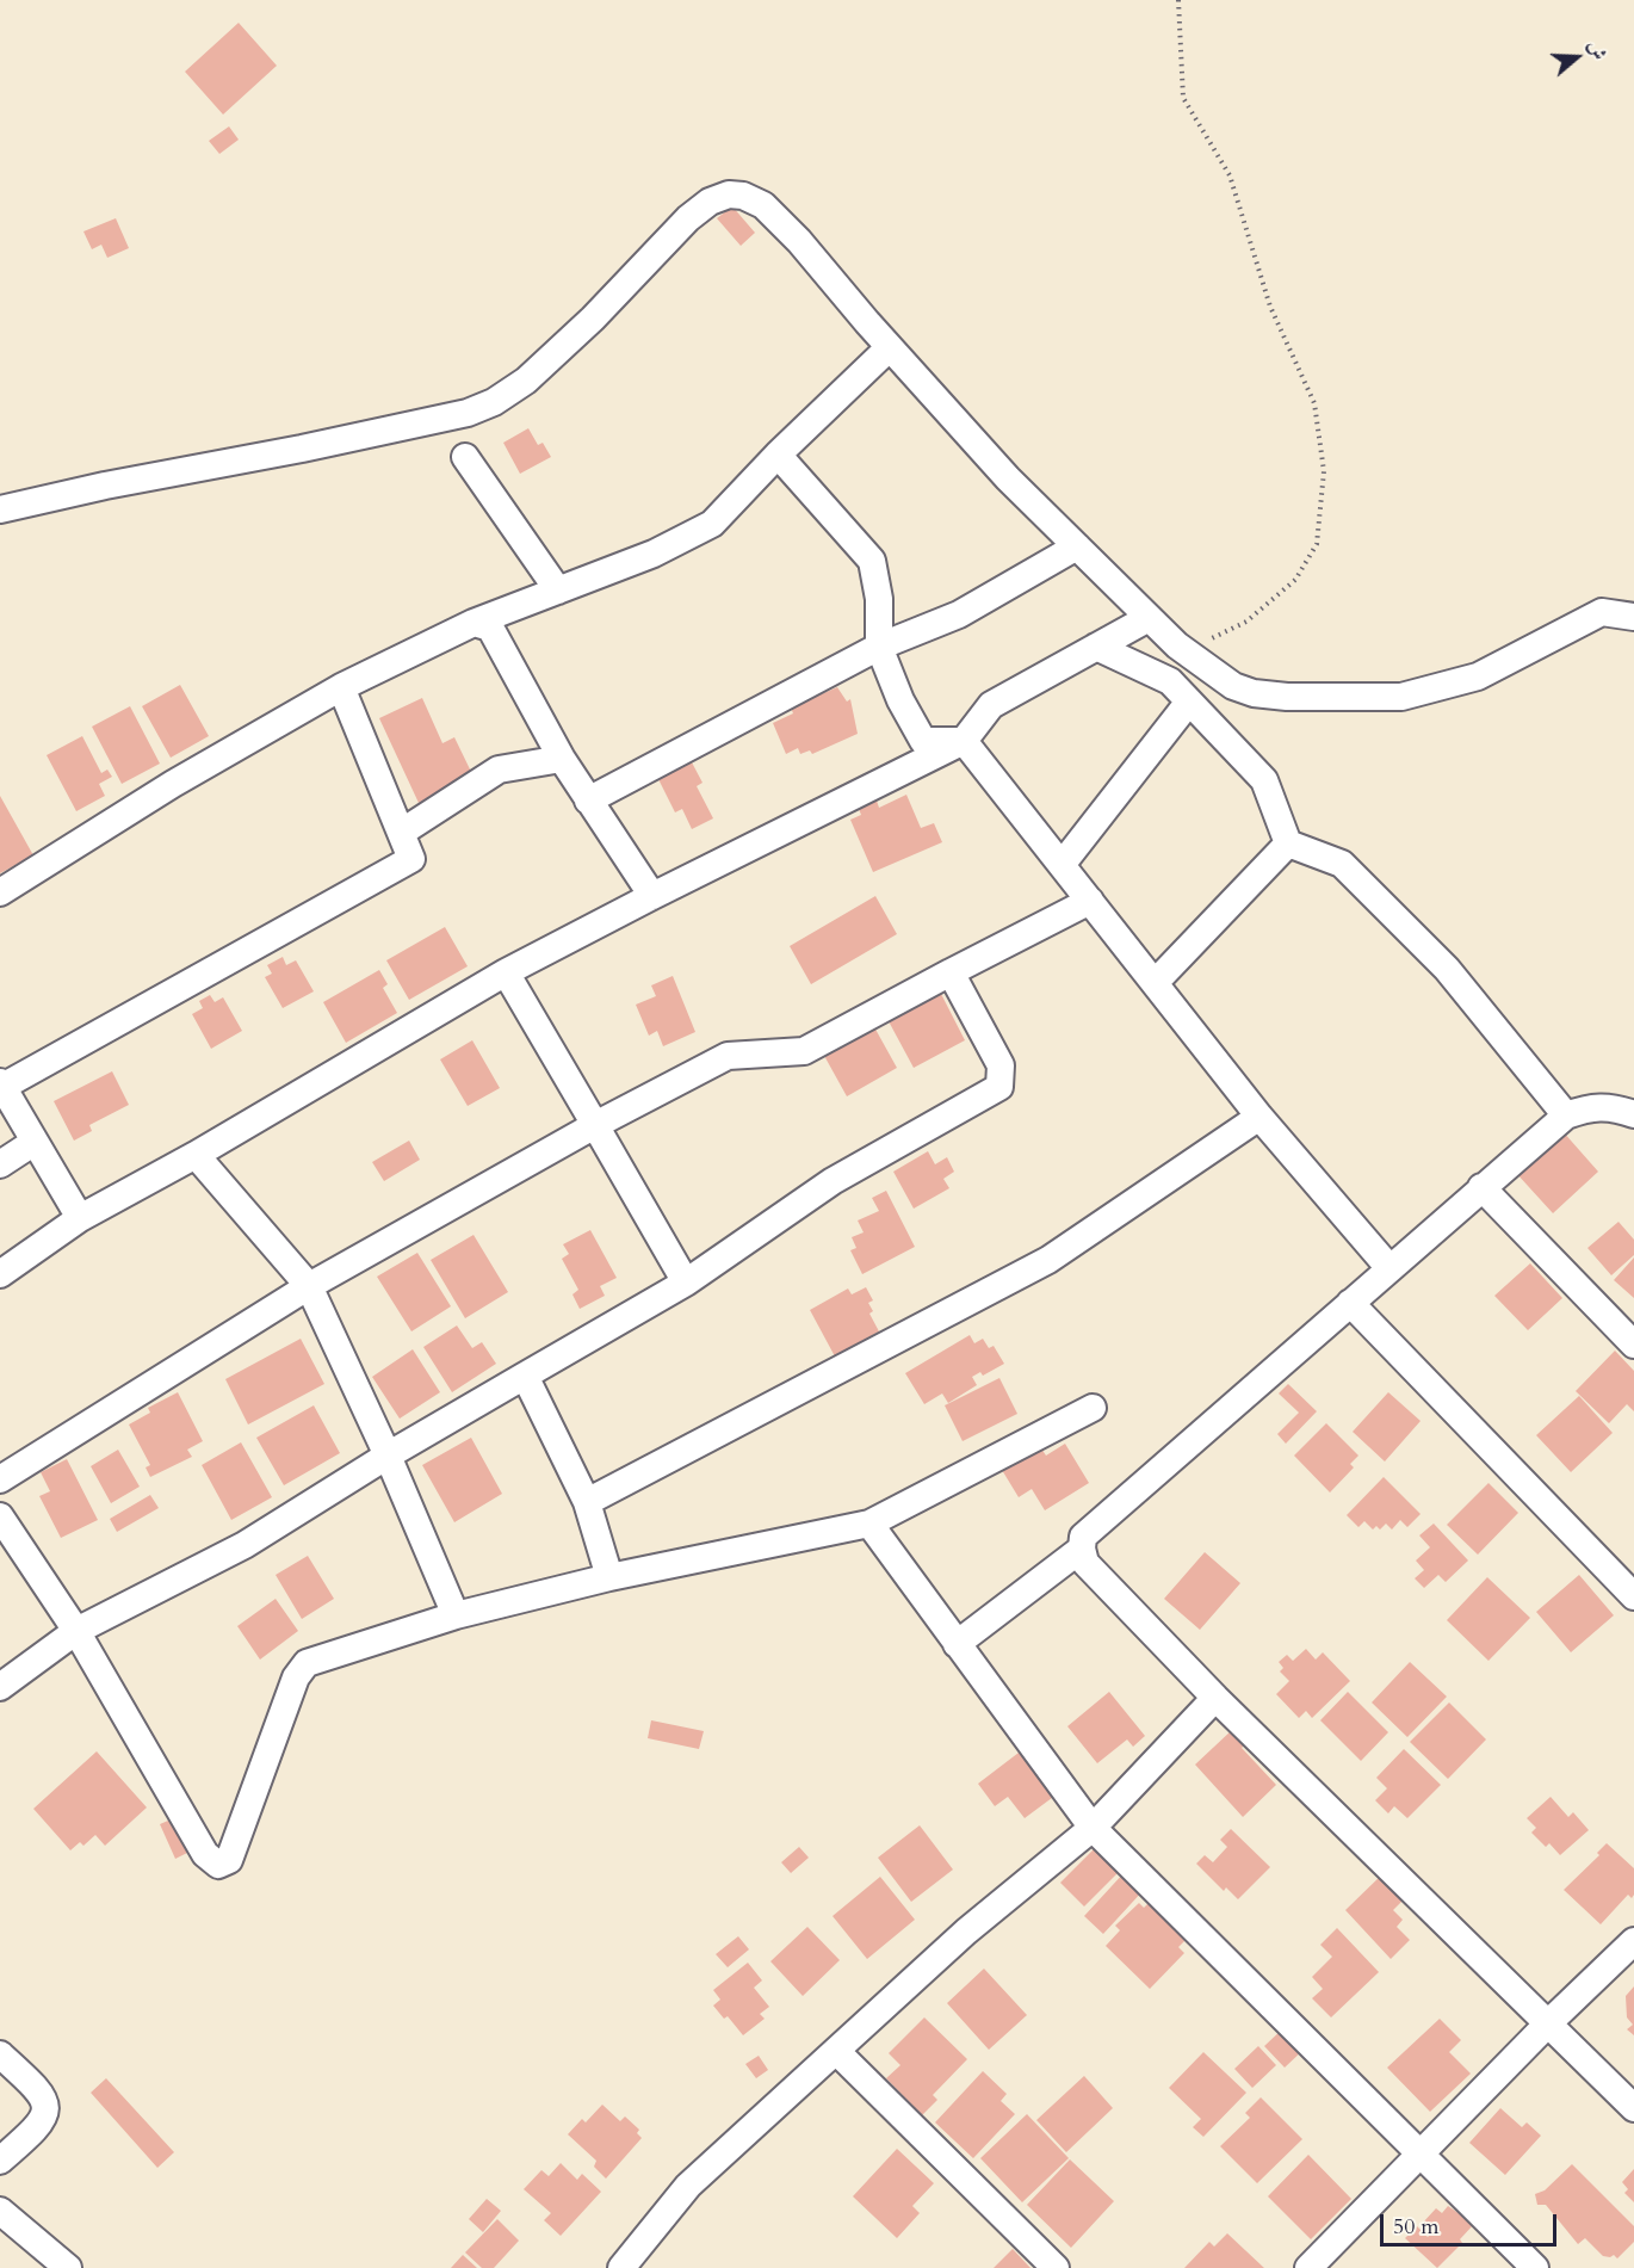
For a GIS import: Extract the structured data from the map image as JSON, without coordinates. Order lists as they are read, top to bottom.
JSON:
{
  "scale_bar": "50 m",
  "north": "right"
}
